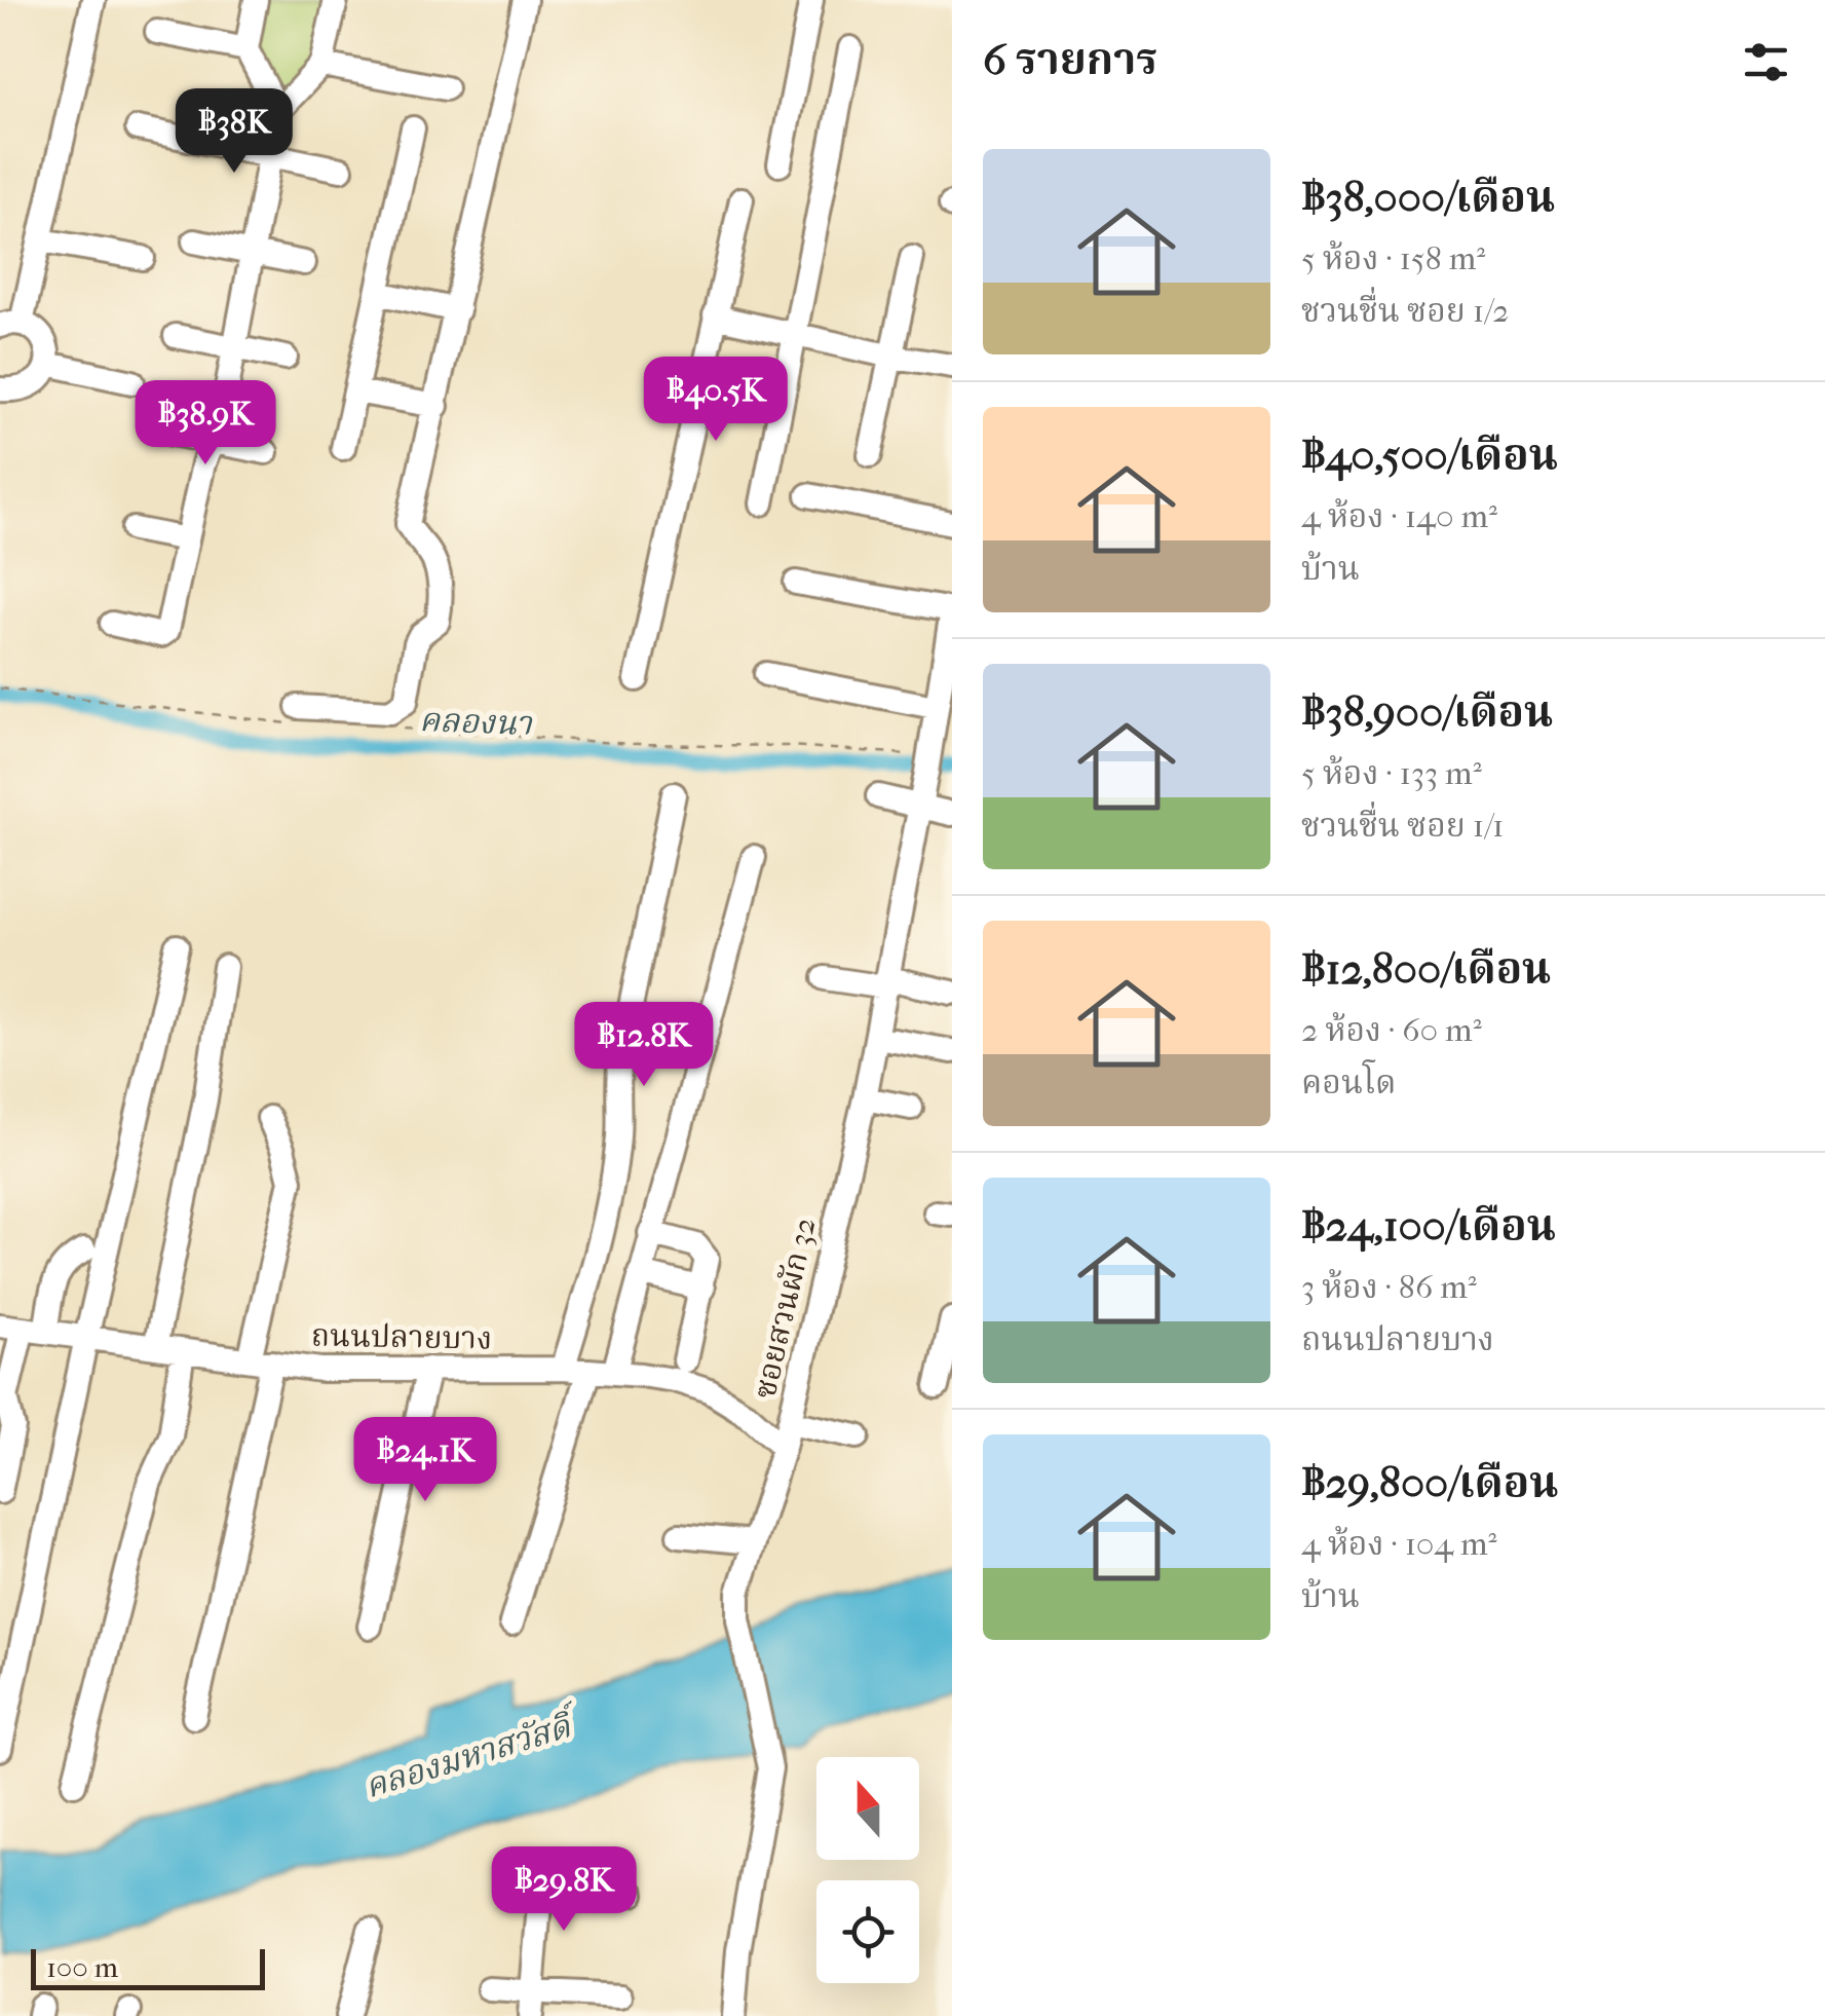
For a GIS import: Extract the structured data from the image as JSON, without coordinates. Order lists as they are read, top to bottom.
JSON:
{
  "streets": {
    "street": ["ซอยสวนผัก 32", "ถนนปลายบาง"]
  },
  "crossings": [
    ["ซอยสวนผัก 32", "ถนนปลายบาง"]
  ],
  "water": ["คลองนา", "คลองมหาสวัสดิ์"],
  "scale_bar": "100 m",
  "north": "top",
  "page": {
    "heading": "6 รายการ",
    "price": [
      "฿38K",
      "฿40.5K",
      "฿38.9K",
      "฿12.8K",
      "฿24.1K",
      "฿29.8K"
    ],
    "list": [
      {
        "name": "฿38,000/เดือน",
        "note": "5 ห้อง · 158 m² · ชวนชื่น ซอย 1/2"
      },
      {
        "name": "฿40,500/เดือน",
        "note": "4 ห้อง · 140 m² · บ้าน"
      },
      {
        "name": "฿38,900/เดือน",
        "note": "5 ห้อง · 133 m² · ชวนชื่น ซอย 1/1"
      },
      {
        "name": "฿12,800/เดือน",
        "note": "2 ห้อง · 60 m² · คอนโด"
      },
      {
        "name": "฿24,100/เดือน",
        "note": "3 ห้อง · 86 m² · ถนนปลายบาง"
      },
      {
        "name": "฿29,800/เดือน",
        "note": "4 ห้อง · 104 m² · บ้าน"
      }
    ],
    "scale": "100 m"
  }
}
